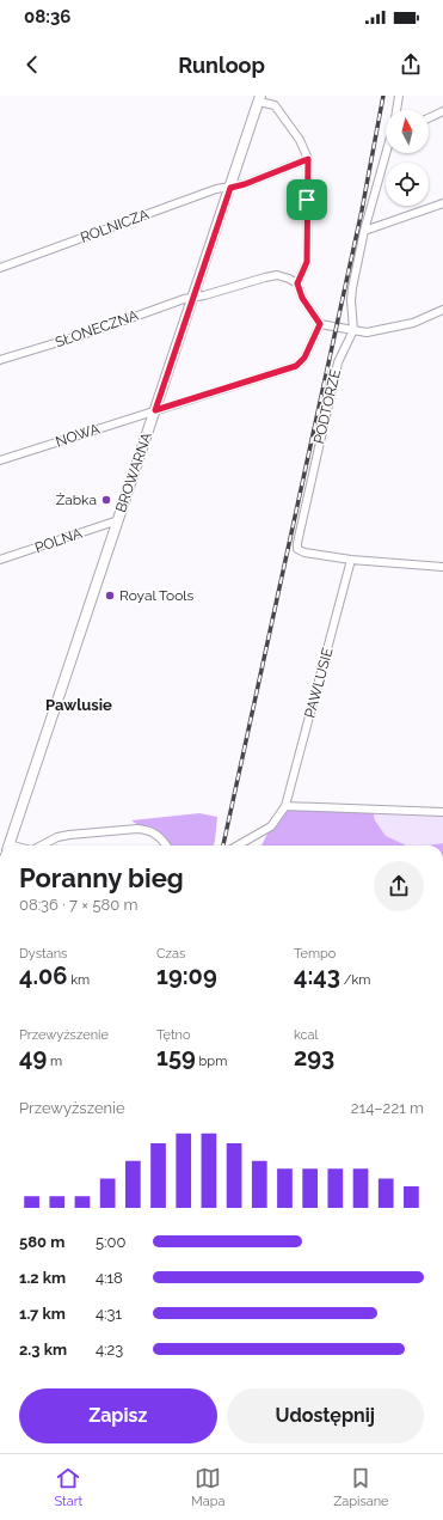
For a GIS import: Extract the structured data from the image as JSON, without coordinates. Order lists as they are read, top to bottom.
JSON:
{
  "streets": {
    "street": [
      "ROLNICZA",
      "SŁONECZNA",
      "PODTORZE",
      "NOWA",
      "BROWARNA",
      "POLNA",
      "PAWLUSIE"
    ]
  },
  "crossings": [
    ["ROLNICZA", "BROWARNA"],
    ["SŁONECZNA", "BROWARNA"],
    ["PODTORZE", "PAWLUSIE"],
    ["NOWA", "BROWARNA"],
    ["BROWARNA", "POLNA"]
  ],
  "districts": ["Pawlusie"],
  "places": ["Żabka", "Royal Tools"],
  "north": "top",
  "page": {
    "status": "08:36",
    "header": "Runloop",
    "heading": ["Poranny bieg", "08:36 · 7 × 580 m"],
    "stats": [
      ["Dystans", "4.06 km"],
      ["Czas", "19:09"],
      ["Tempo", "4:43 /km"],
      ["Przewyższenie", "49 m"],
      ["Tętno", "159 bpm"],
      ["kcal", "293"]
    ],
    "chart": ["Przewyższenie", "214–221 m"],
    "list": [
      {
        "name": "580 m",
        "note": "5:00"
      },
      {
        "name": "1.2 km",
        "note": "4:18"
      },
      {
        "name": "1.7 km",
        "note": "4:31"
      },
      {
        "name": "2.3 km",
        "note": "4:23"
      }
    ],
    "buttons": ["Zapisz", "Udostępnij"],
    "tabs": ["Start", "Mapa", "Zapisane"]
  }
}
